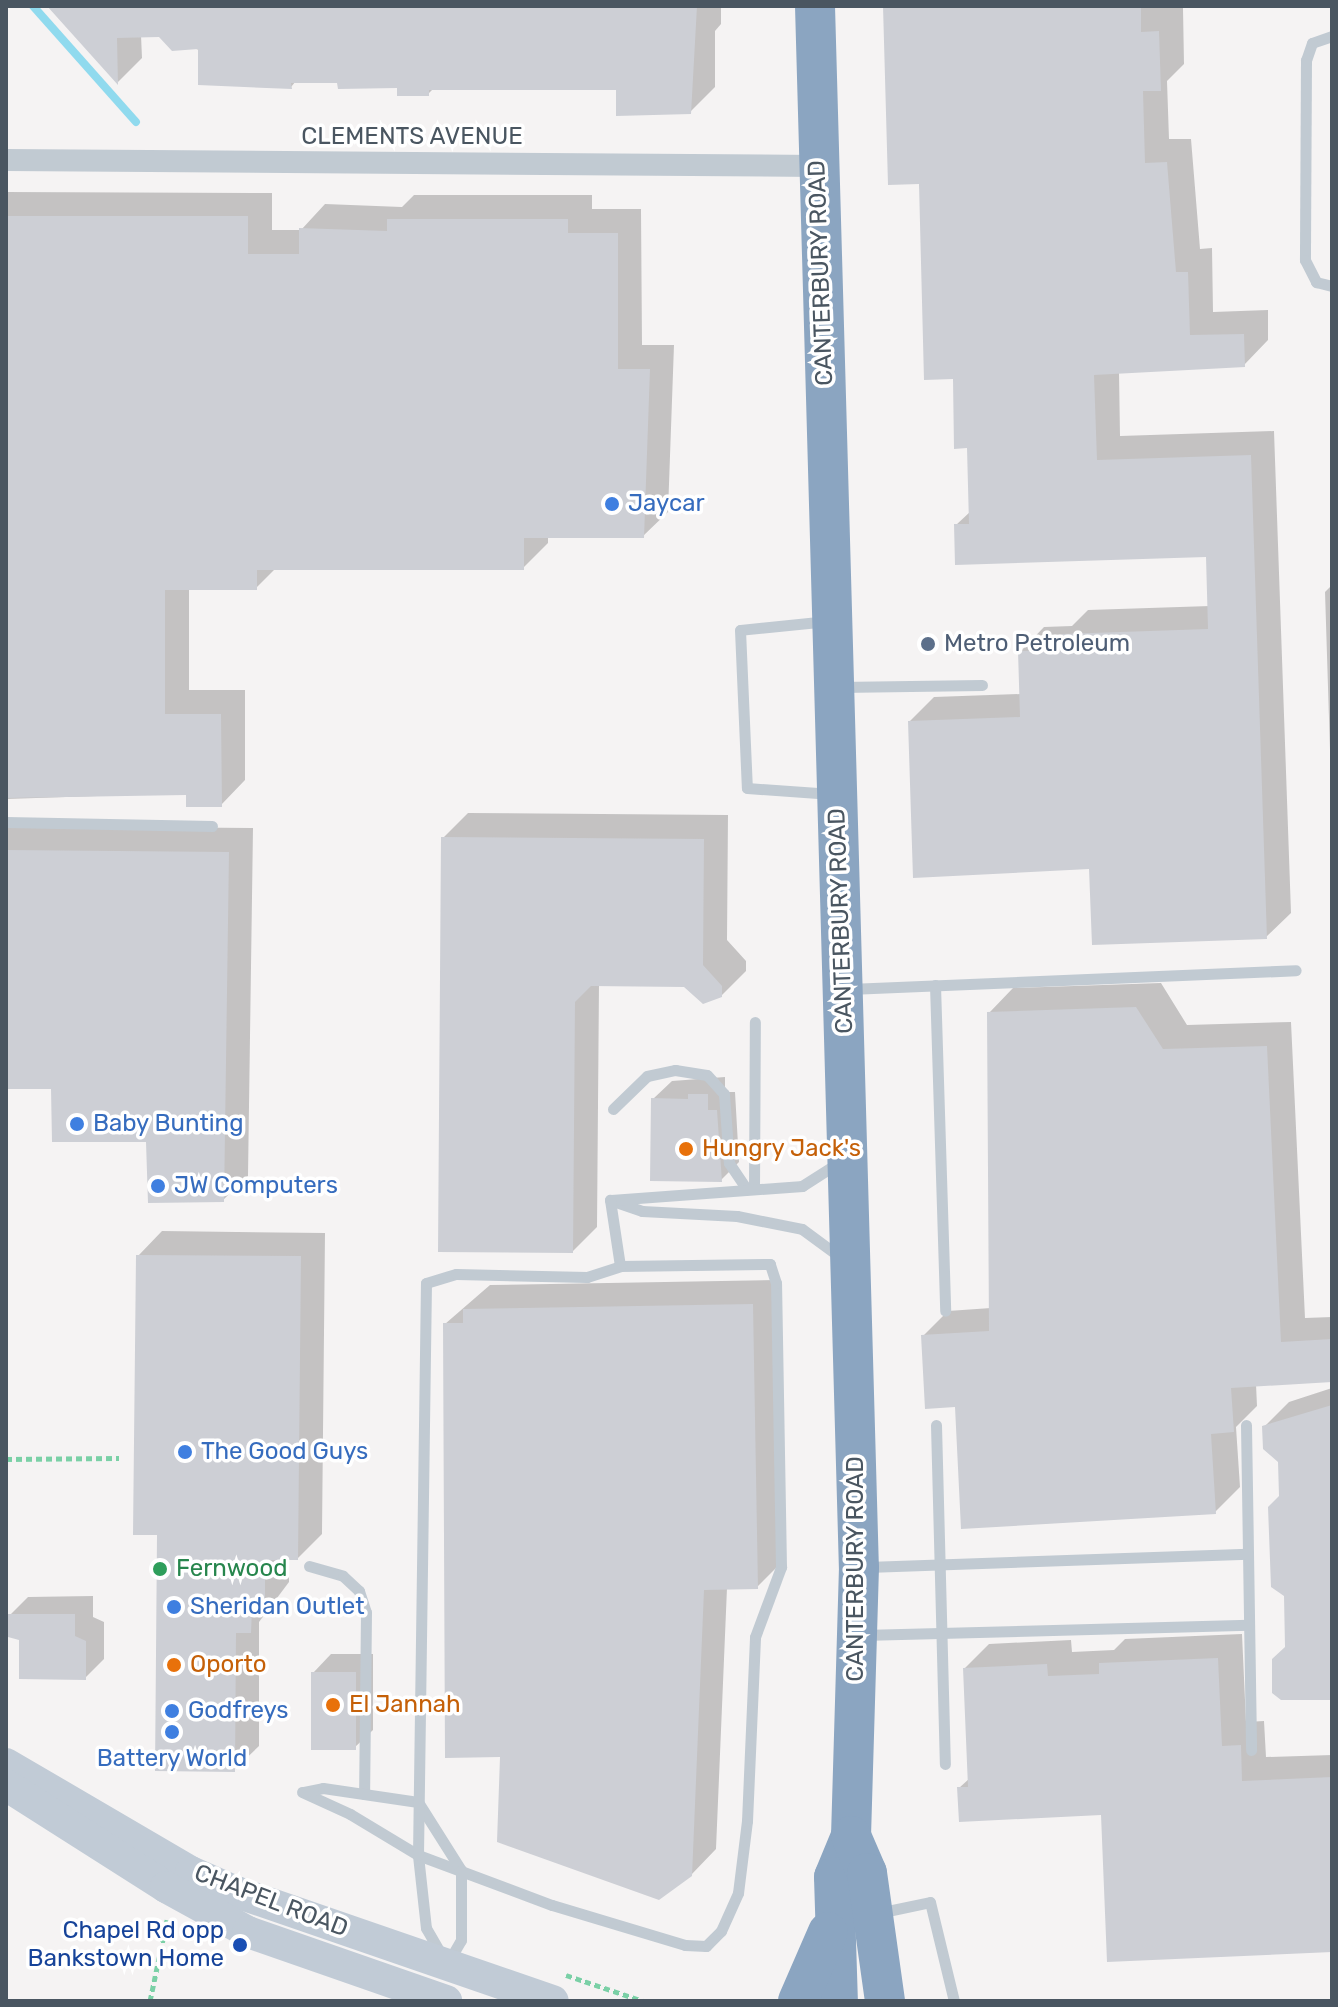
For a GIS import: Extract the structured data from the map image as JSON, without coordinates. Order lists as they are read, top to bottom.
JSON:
{
  "streets": {
    "highway": ["CANTERBURY ROAD"],
    "main road": ["CHAPEL ROAD"],
    "street": ["CLEMENTS AVENUE"]
  },
  "crossings": [
    ["CLEMENTS AVENUE", "CANTERBURY ROAD"]
  ],
  "places": [
    "Jaycar",
    "Metro Petroleum",
    "Baby Bunting",
    "Hungry Jack's",
    "JW Computers",
    "The Good Guys",
    "Fernwood",
    "Sheridan Outlet",
    "Oporto",
    "El Jannah",
    "Godfreys",
    "Battery World",
    "Chapel Rd opp Bankstown Home"
  ]
}
